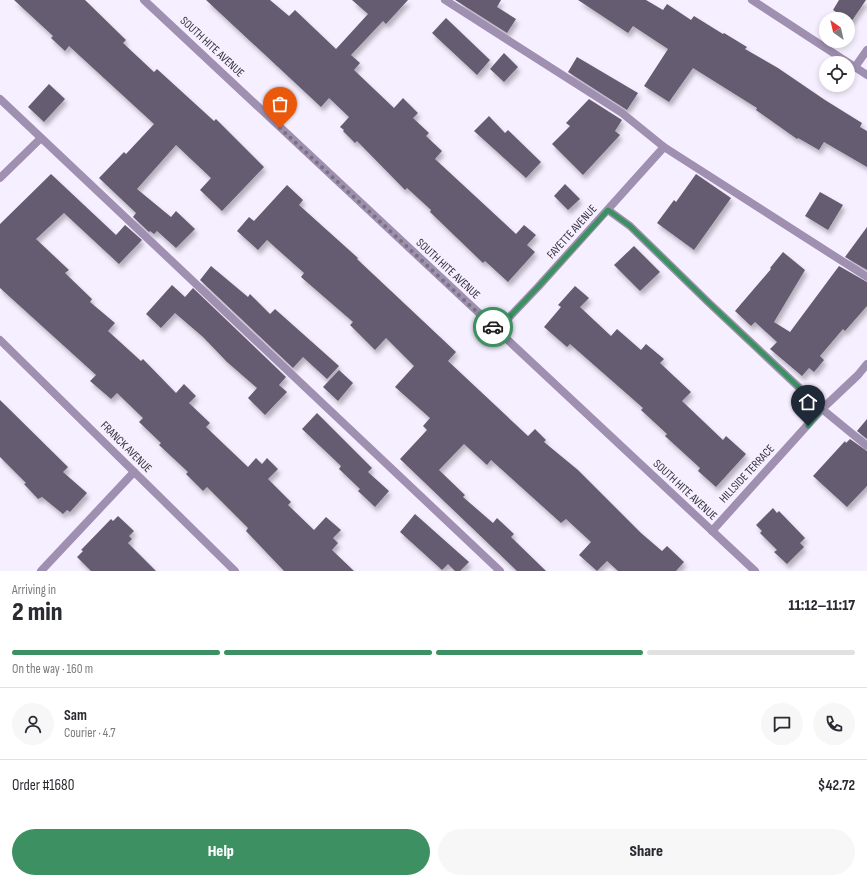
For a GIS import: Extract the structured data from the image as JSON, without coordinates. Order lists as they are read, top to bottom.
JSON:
{
  "streets": {
    "street": [
      "SOUTH HITE AVENUE",
      "FAYETTE AVENUE",
      "FRANCK AVENUE",
      "HILLSIDE TERRACE"
    ]
  },
  "crossings": [
    ["SOUTH HITE AVENUE", "FAYETTE AVENUE"],
    ["SOUTH HITE AVENUE", "HILLSIDE TERRACE"]
  ],
  "north": "top left",
  "page": {
    "heading": ["2 min", "Arriving in", "11:12–11:17"],
    "panel": [
      "Sam",
      "Courier · 4.7",
      "Order #1680",
      "$42.72"
    ],
    "bar": "On the way · 160 m",
    "buttons": ["Help", "Share"]
  }
}
